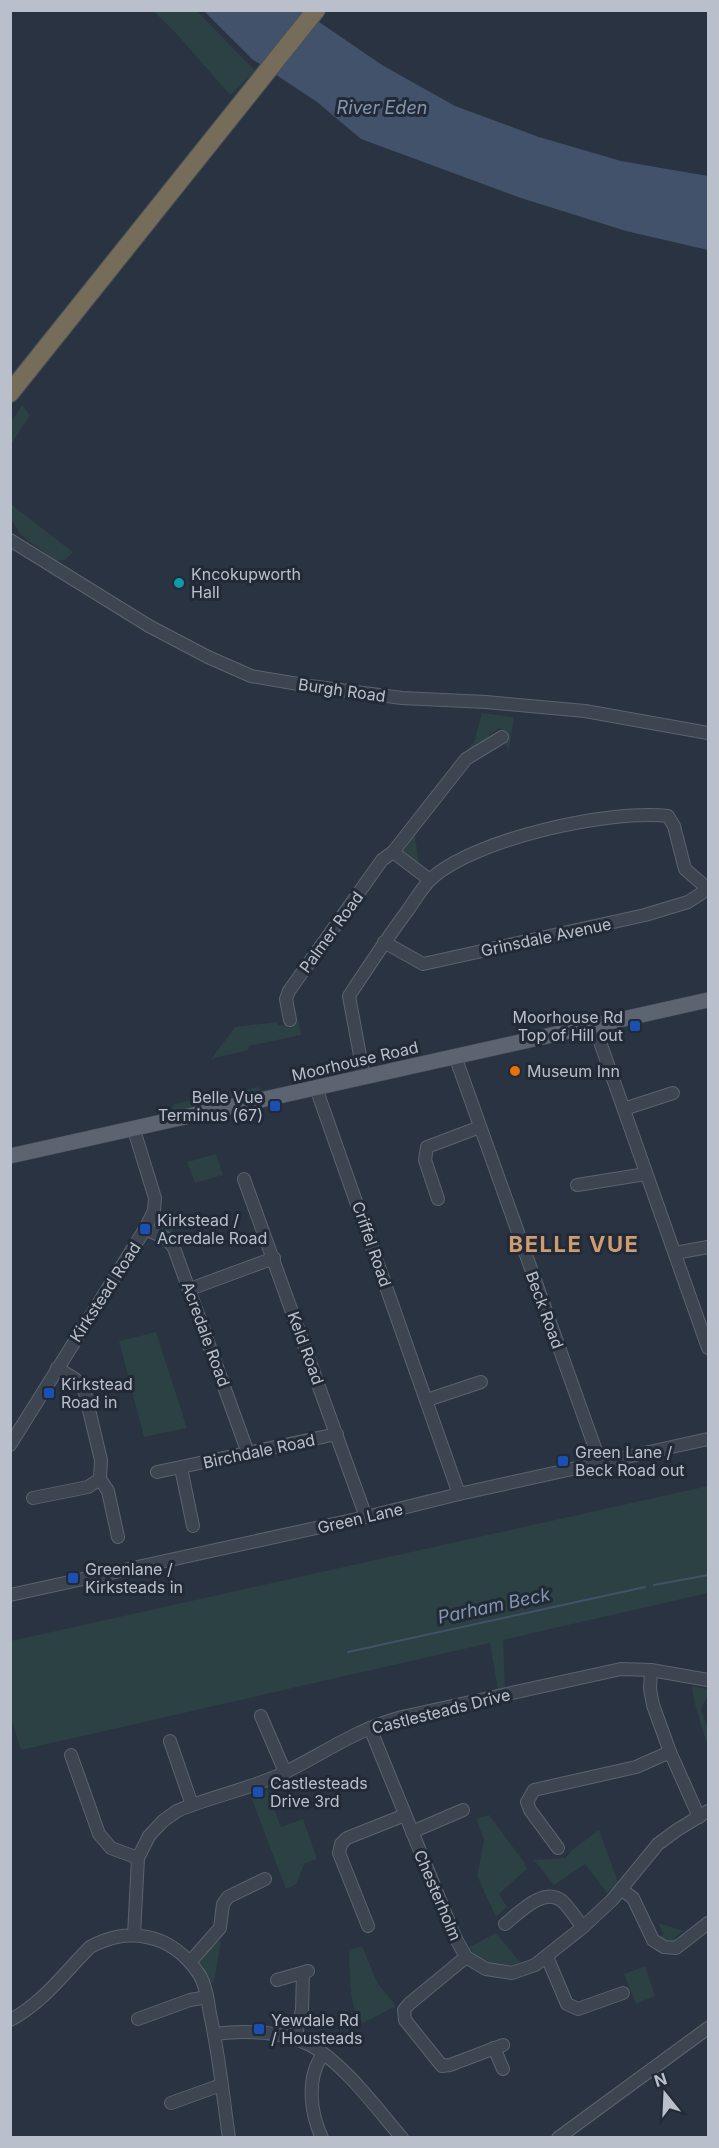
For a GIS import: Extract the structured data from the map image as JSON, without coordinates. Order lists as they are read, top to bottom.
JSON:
{
  "streets": {
    "main road": ["Moorhouse Road"],
    "street": [
      "Burgh Road",
      "Palmer Road",
      "Grinsdale Avenue",
      "Criffel Road",
      "Kirkstead Road",
      "Beck Road",
      "Acredale Road",
      "Keld Road",
      "Birchdale Road",
      "Green Lane",
      "Castlesteads Drive",
      "Chesterholm"
    ]
  },
  "crossings": [
    ["Moorhouse Road", "Criffel Road"],
    ["Moorhouse Road", "Kirkstead Road"],
    ["Moorhouse Road", "Beck Road"],
    ["Criffel Road", "Green Lane"],
    ["Kirkstead Road", "Acredale Road"],
    ["Beck Road", "Green Lane"],
    ["Acredale Road", "Birchdale Road"],
    ["Keld Road", "Birchdale Road"],
    ["Keld Road", "Green Lane"],
    ["Castlesteads Drive", "Chesterholm"]
  ],
  "districts": ["BELLE VUE"],
  "water": ["River Eden", "Parham Beck"],
  "places": {
    "other": ["Kncokupworth Hall", "Museum Inn"],
    "transit": [
      "Moorhouse Rd Top of Hill out",
      "Belle Vue Terminus (67)",
      "Kirkstead / Acredale Road",
      "Kirkstead Road in",
      "Green Lane / Beck Road out",
      "Greenlane / Kirksteads in",
      "Castlesteads Drive 3rd",
      "Yewdale Rd / Housteads"
    ]
  },
  "north": "top"
}
